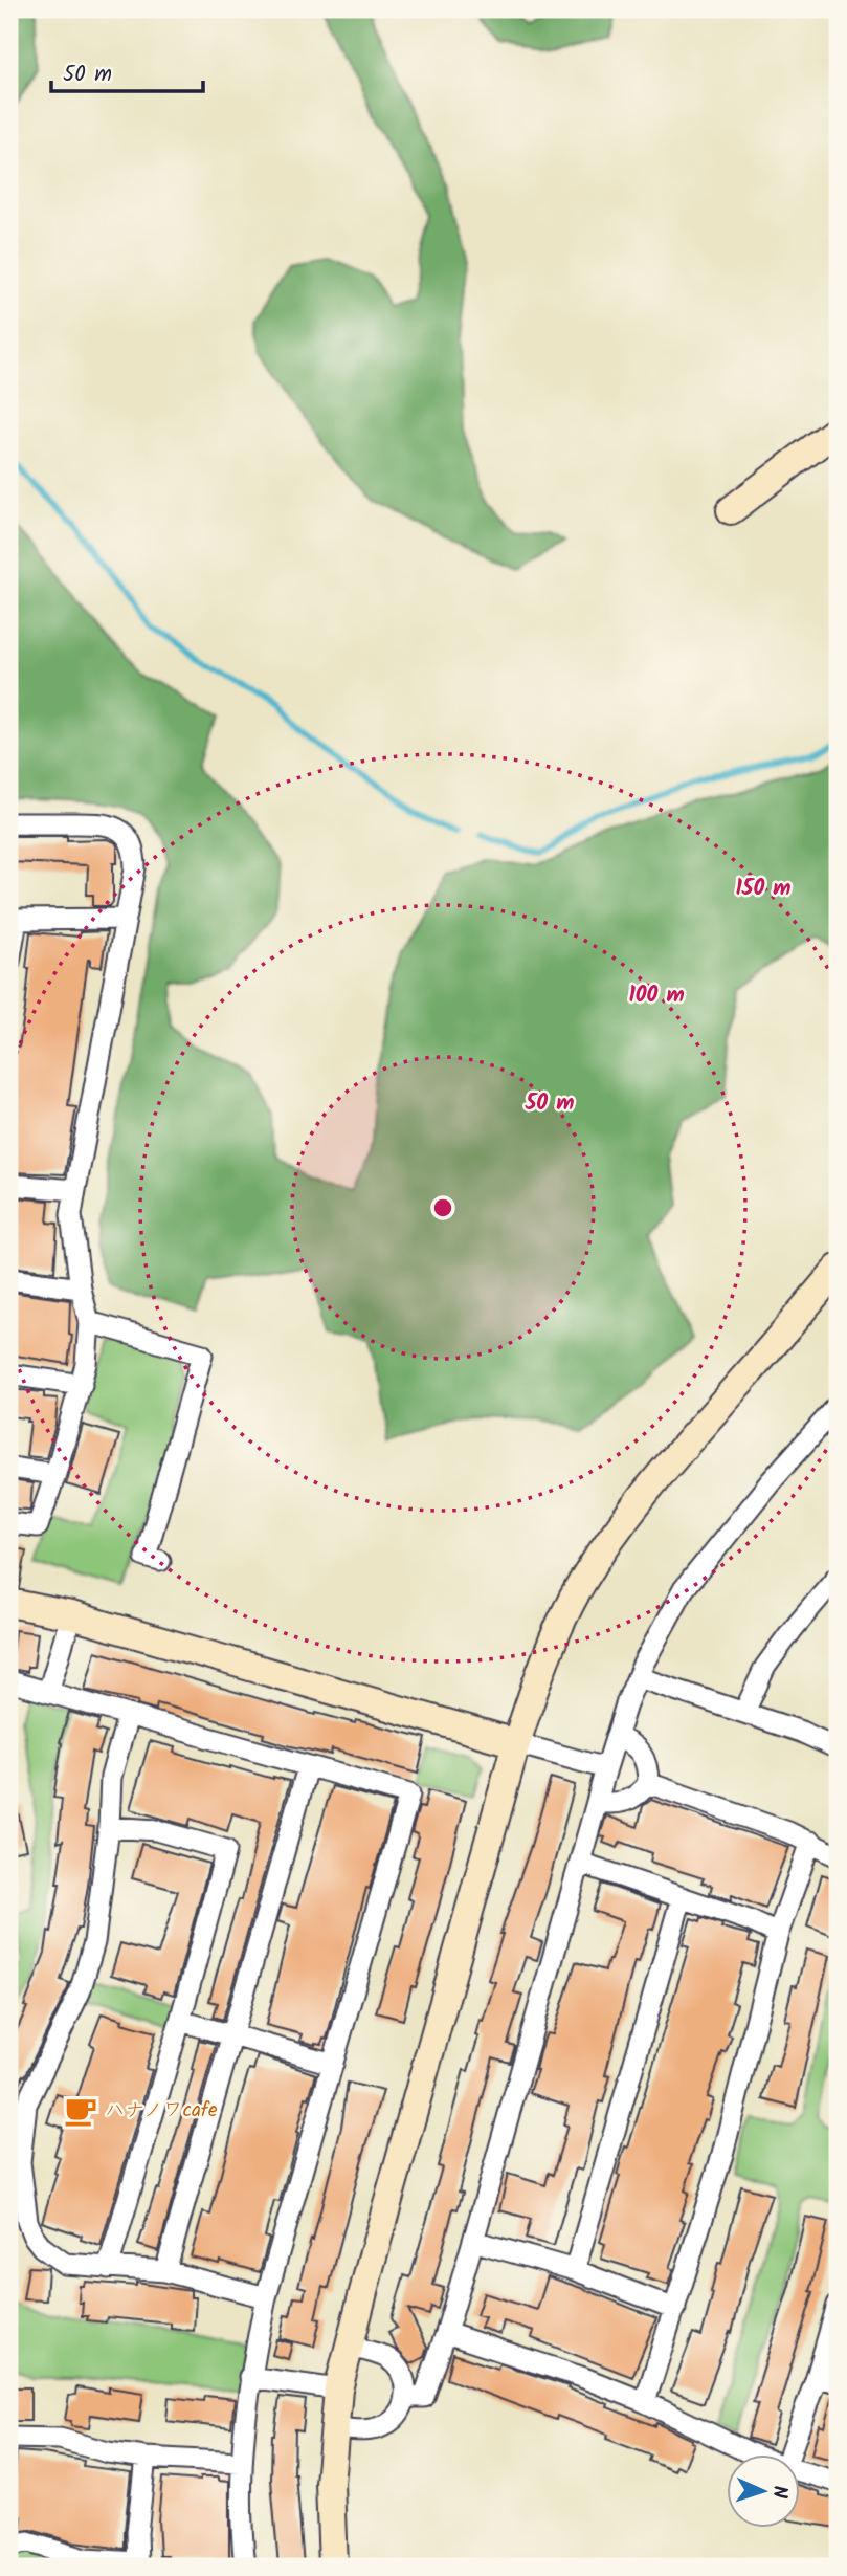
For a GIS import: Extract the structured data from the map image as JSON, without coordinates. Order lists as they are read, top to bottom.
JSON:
{
  "places": {
    "cafe": ["ハナノワcafe"]
  },
  "scale_bar": "50 m",
  "north": "right",
  "rings": ["150 m", "100 m", "50 m"]
}
